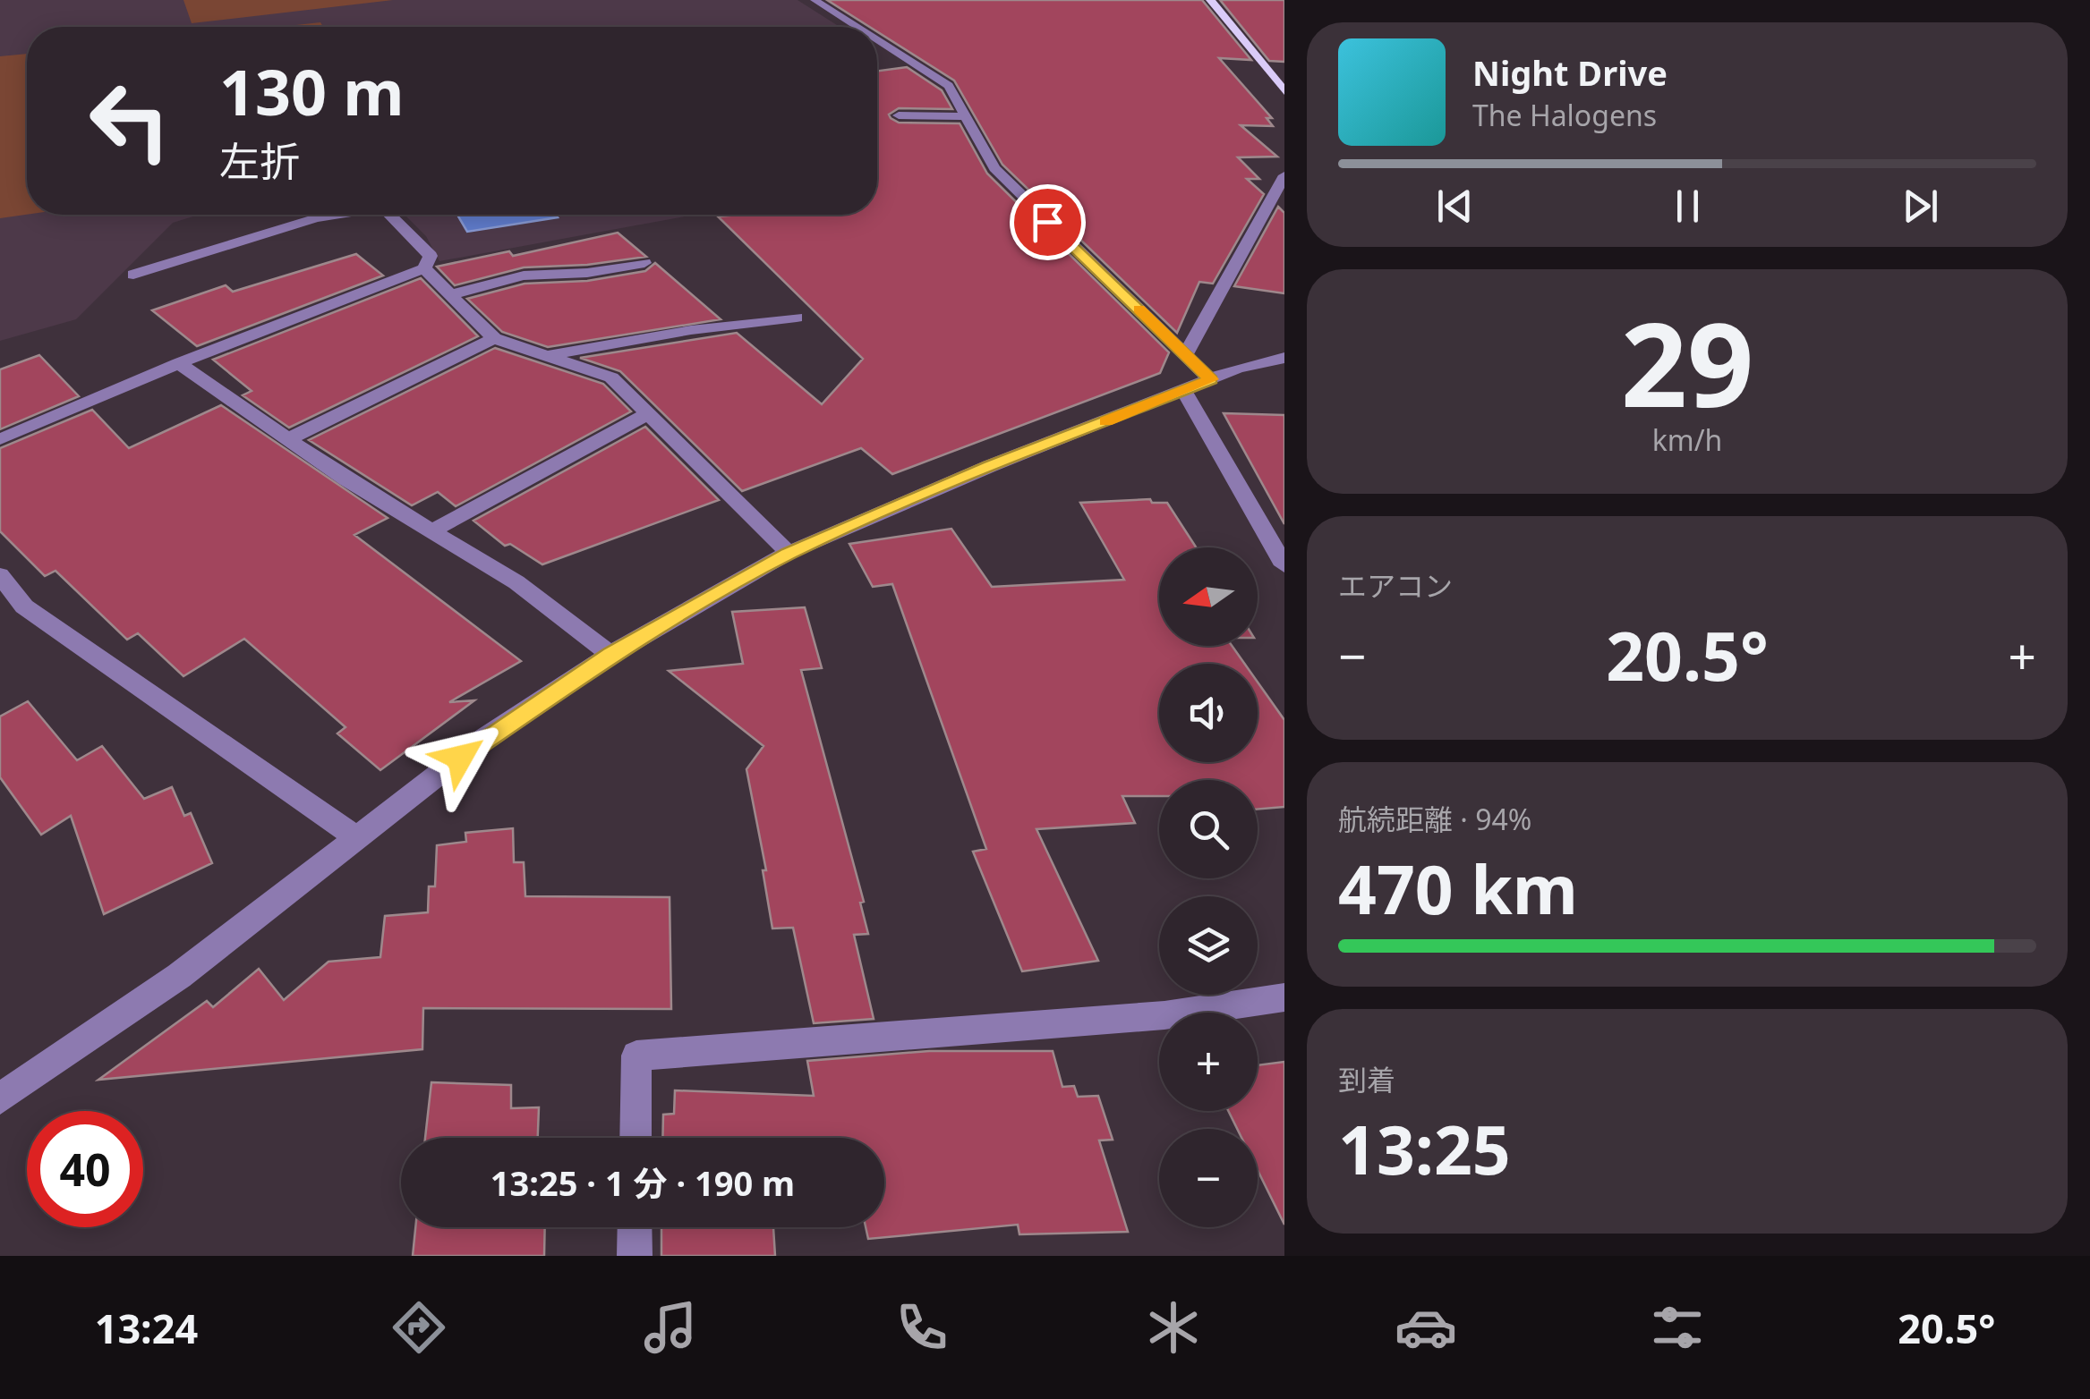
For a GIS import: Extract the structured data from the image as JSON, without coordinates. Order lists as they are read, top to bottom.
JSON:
{
  "north": "left",
  "page": {
    "turn": ["130 m", "左折"],
    "song": ["Night Drive", "The Halogens"],
    "tile": [
      ["29", "km/h"],
      "エアコン",
      ["航続距離 · 94%", "470 km"],
      ["到着", "13:25"]
    ],
    "map_buttons": ["+", "−"],
    "heat": ["−", "20.5°", "+"],
    "limit": "40",
    "trip": "13:25 · 1 分 · 190 m",
    "tabs": ["13:24", "20.5°"]
  }
}
